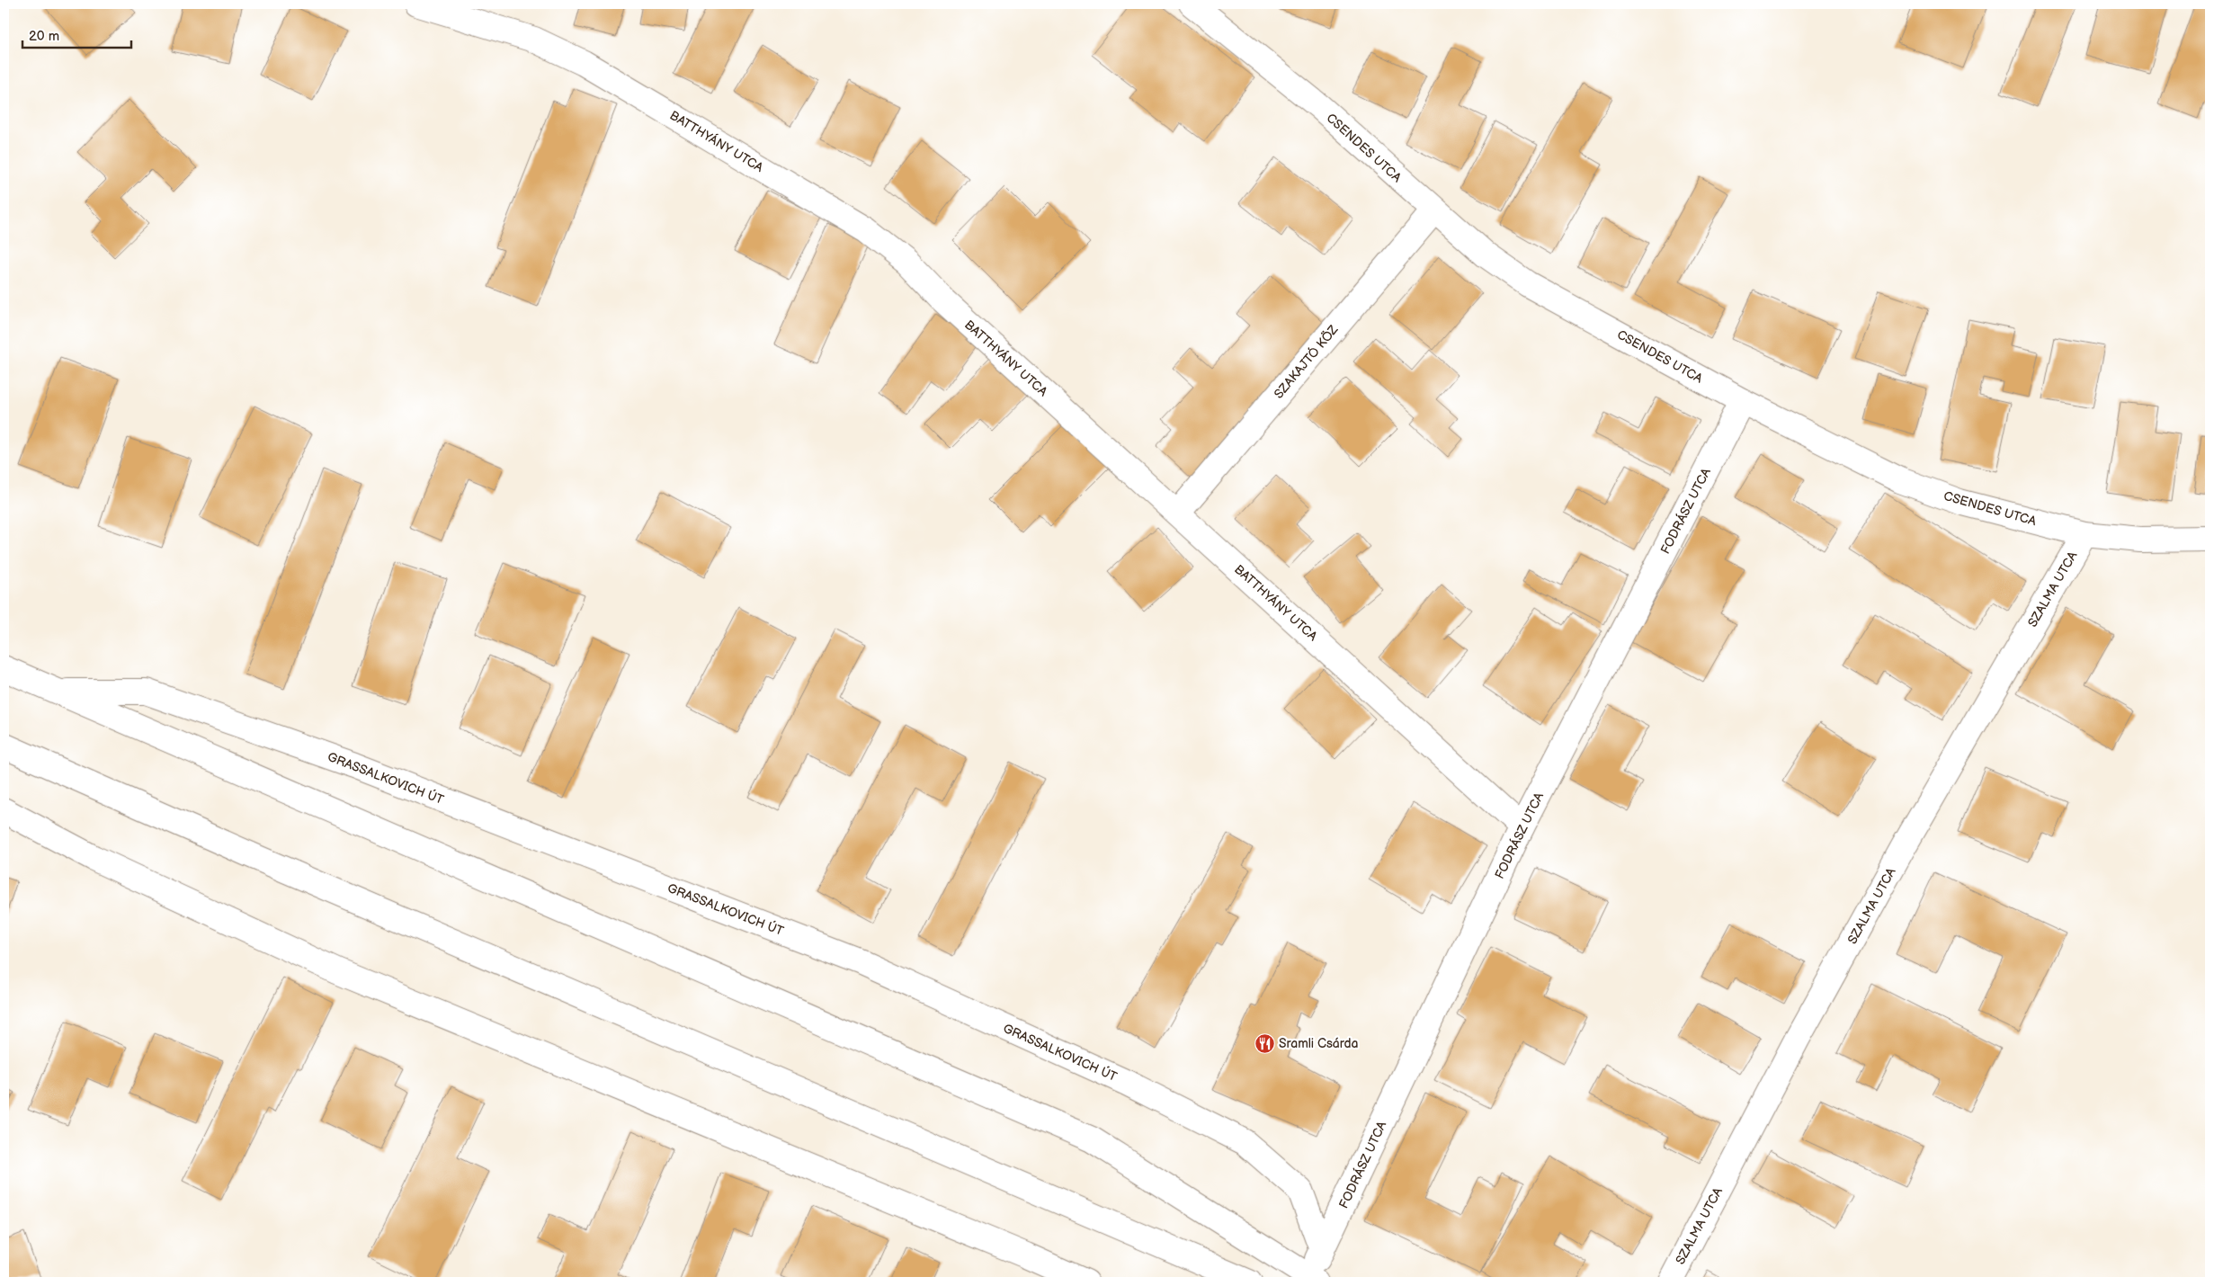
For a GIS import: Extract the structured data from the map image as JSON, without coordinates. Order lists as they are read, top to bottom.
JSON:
{
  "streets": {
    "street": [
      "BATTHYÁNY UTCA",
      "CSENDES UTCA",
      "SZAKAJTÓ KÖZ",
      "FODRÁSZ UTCA",
      "SZALMA UTCA",
      "GRASSALKOVICH ÚT"
    ]
  },
  "crossings": [
    ["BATTHYÁNY UTCA", "SZAKAJTÓ KÖZ"],
    ["BATTHYÁNY UTCA", "FODRÁSZ UTCA"],
    ["CSENDES UTCA", "SZAKAJTÓ KÖZ"],
    ["CSENDES UTCA", "FODRÁSZ UTCA"],
    ["CSENDES UTCA", "SZALMA UTCA"],
    ["FODRÁSZ UTCA", "GRASSALKOVICH ÚT"]
  ],
  "places": {
    "restaurant": ["Sramli Csárda"]
  },
  "scale_bar": "20 m"
}
